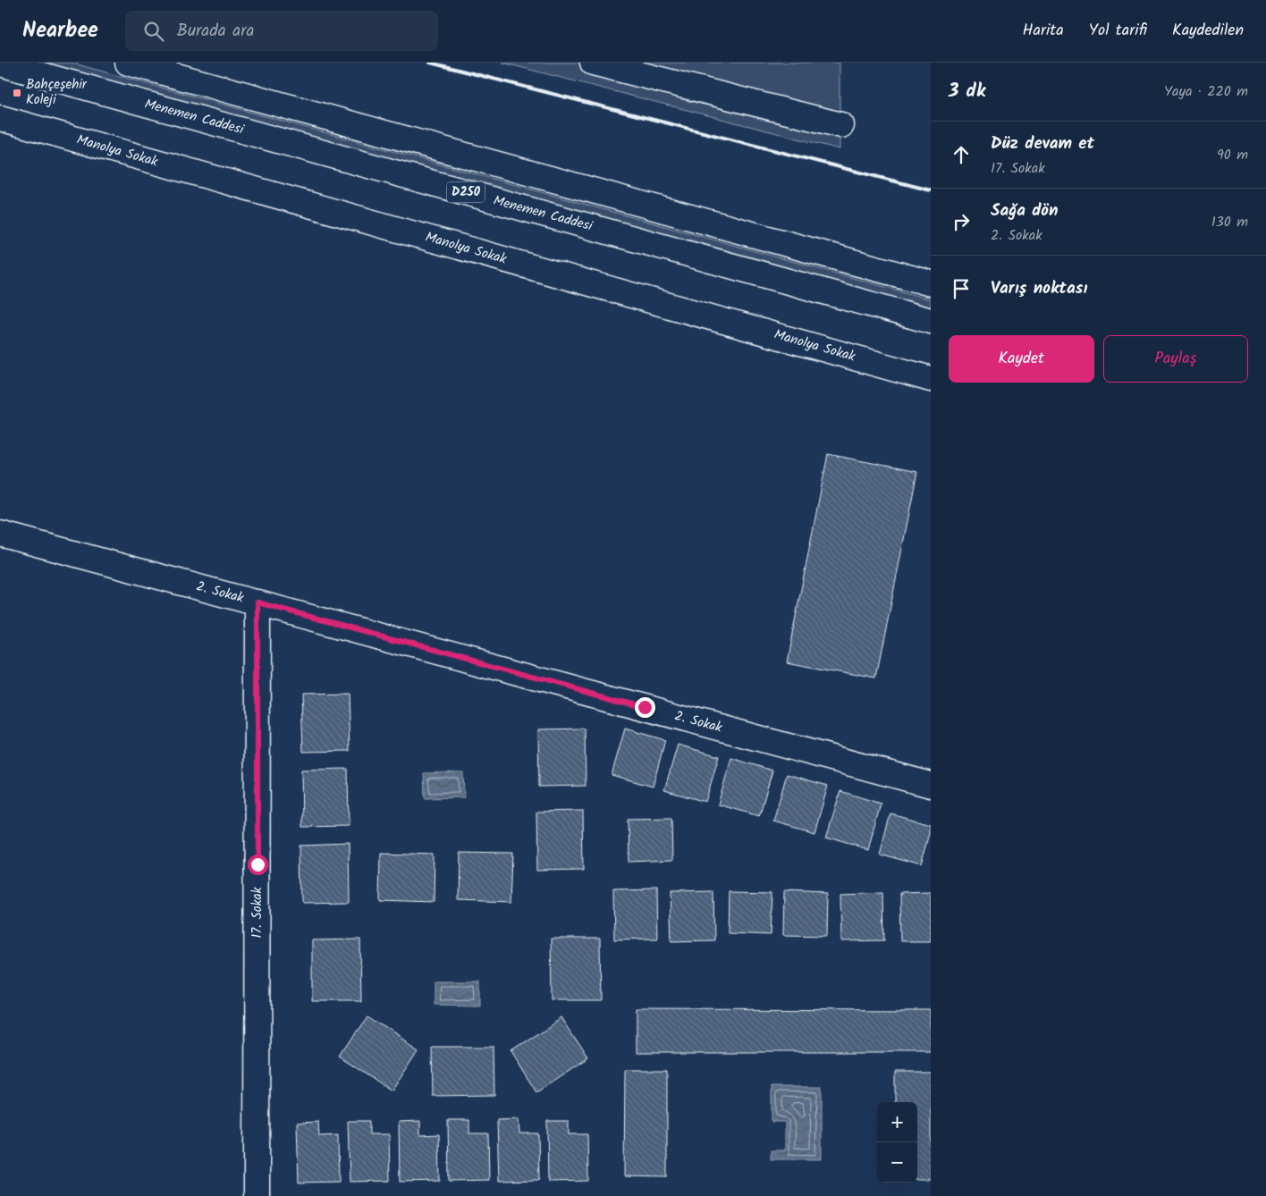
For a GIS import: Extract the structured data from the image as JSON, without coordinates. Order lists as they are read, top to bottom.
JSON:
{
  "streets": {
    "main road": [
      "Menemen Caddesi",
      "Manolya Sokak",
      "D250",
      "2. Sokak",
      "17. Sokak"
    ]
  },
  "crossings": [
    ["2. Sokak", "17. Sokak"]
  ],
  "places": {
    "transit": ["Bahçeşehir Koleji"]
  },
  "page": {
    "header": "Nearbee",
    "search": "Burada ara",
    "nav": ["Harita", "Yol tarifi", "Kaydedilen"],
    "heading": ["3 dk", "Yaya · 220 m"],
    "list": [
      ["Düz devam et", "17. Sokak", "90 m"],
      ["Sağa dön", "2. Sokak", "130 m"],
      "Varış noktası"
    ],
    "buttons": ["Kaydet", "Paylaş"],
    "map_buttons": ["+", "−"]
  }
}
